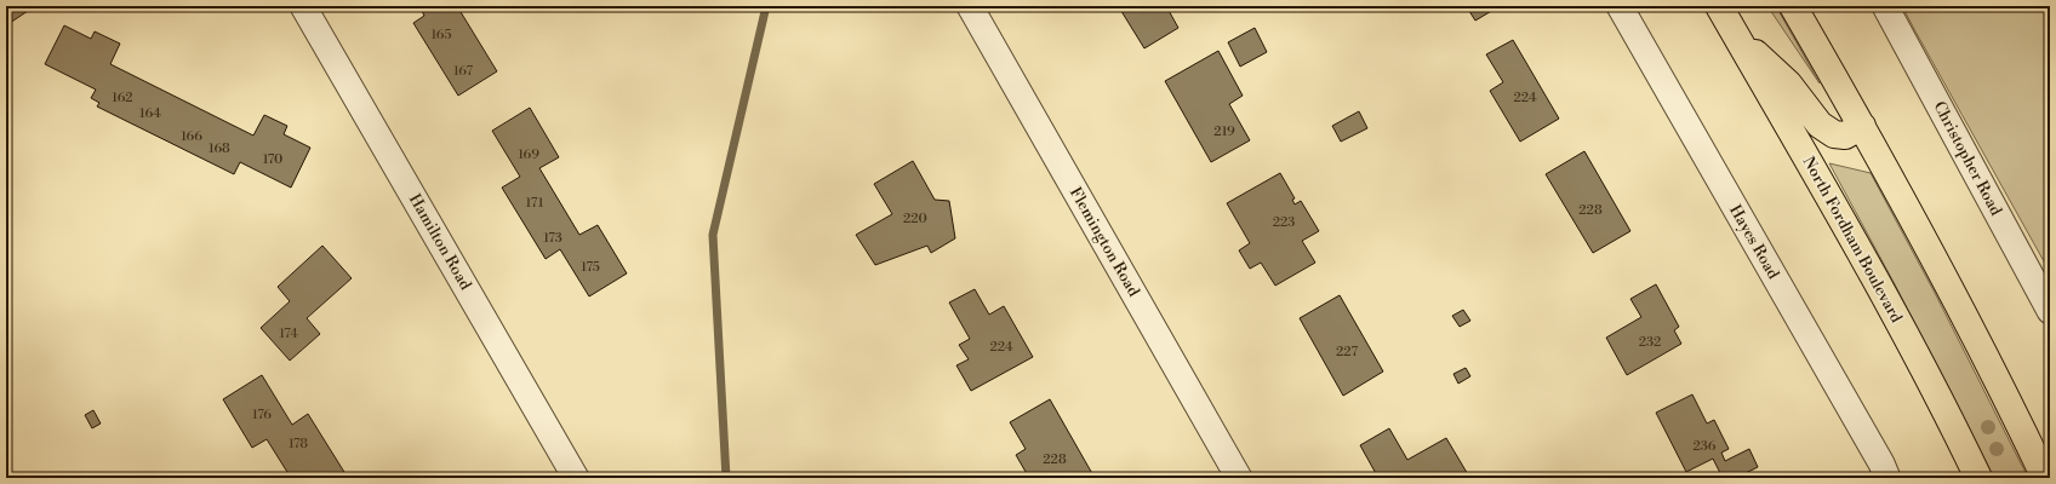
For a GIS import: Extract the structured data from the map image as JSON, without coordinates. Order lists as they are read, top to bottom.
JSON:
{
  "streets": {
    "highway": ["North Fordham Boulevard"],
    "street": [
      "Christopher Road",
      "Hamilton Road",
      "Flemington Road",
      "Hayes Road"
    ]
  },
  "house_numbers": [
    "165",
    "167",
    "162",
    "224",
    "164",
    "219",
    "166",
    "168",
    "169",
    "170",
    "171",
    "228",
    "220",
    "223",
    "173",
    "175",
    "174",
    "232",
    "224",
    "227",
    "176",
    "178",
    "236",
    "228"
  ]
}
